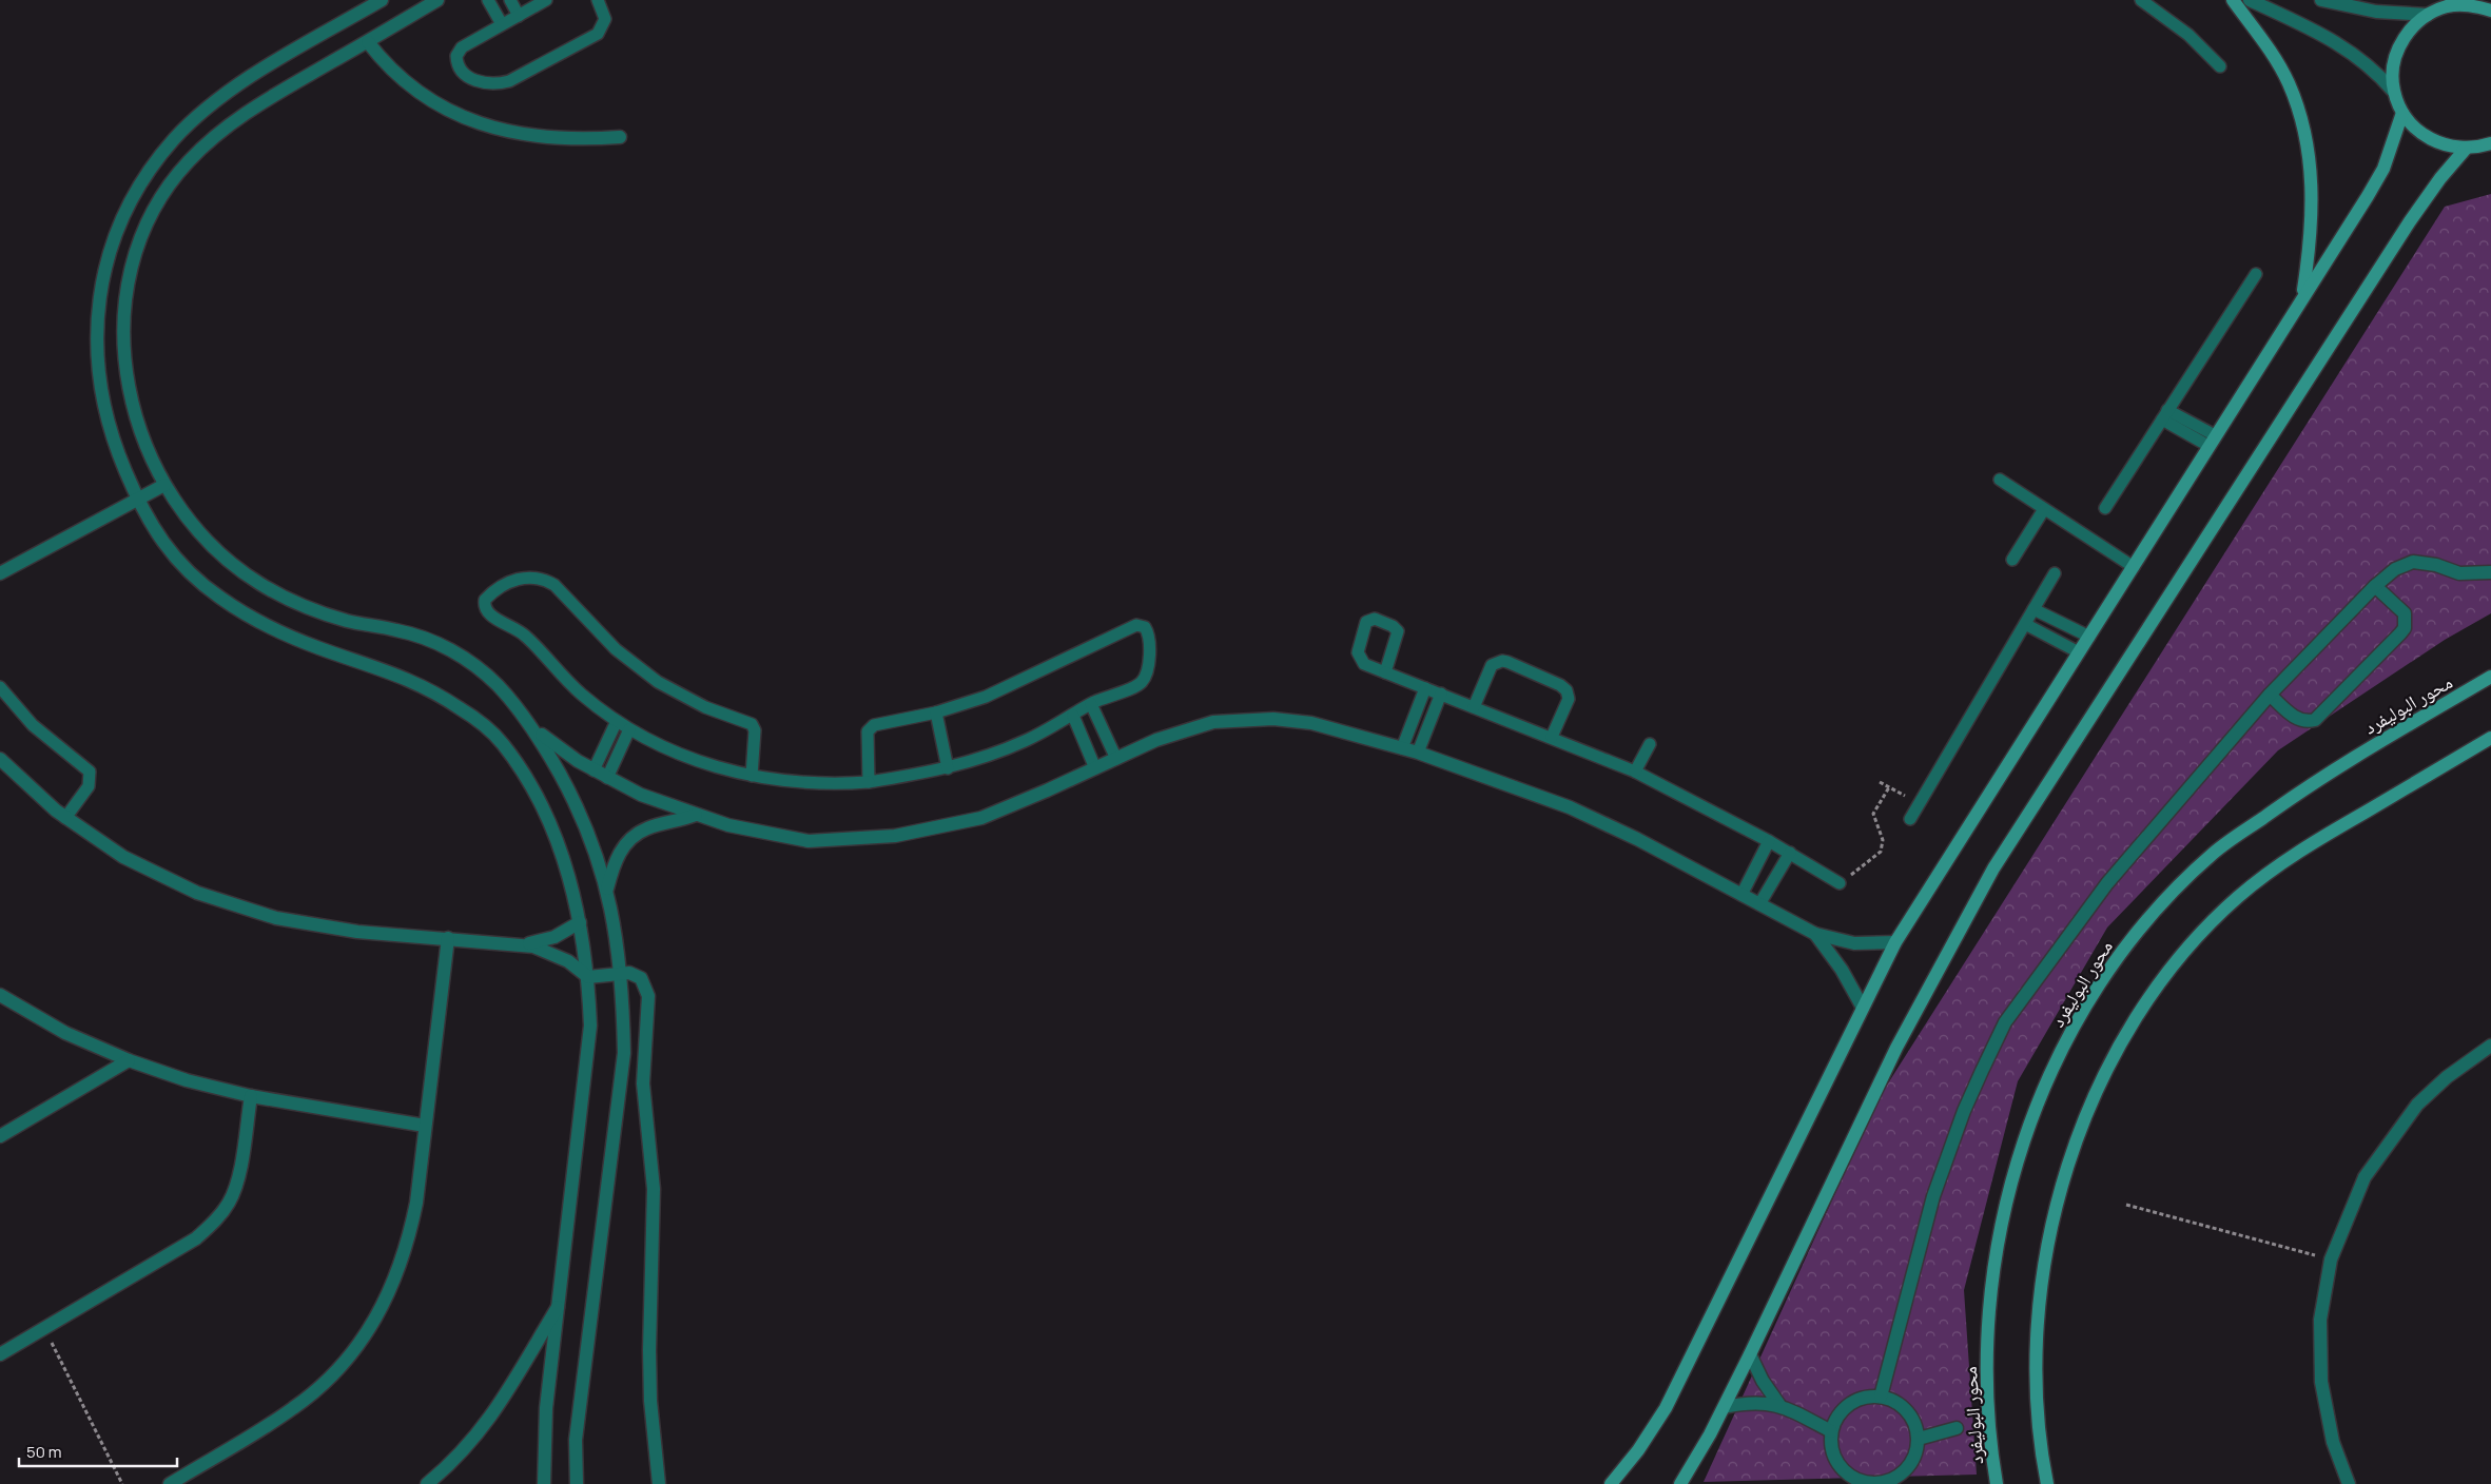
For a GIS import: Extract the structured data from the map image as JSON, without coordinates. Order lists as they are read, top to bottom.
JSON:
{
  "streets": {
    "street": ["محور البوليفرد"]
  },
  "scale_bar": "50 m"
}
